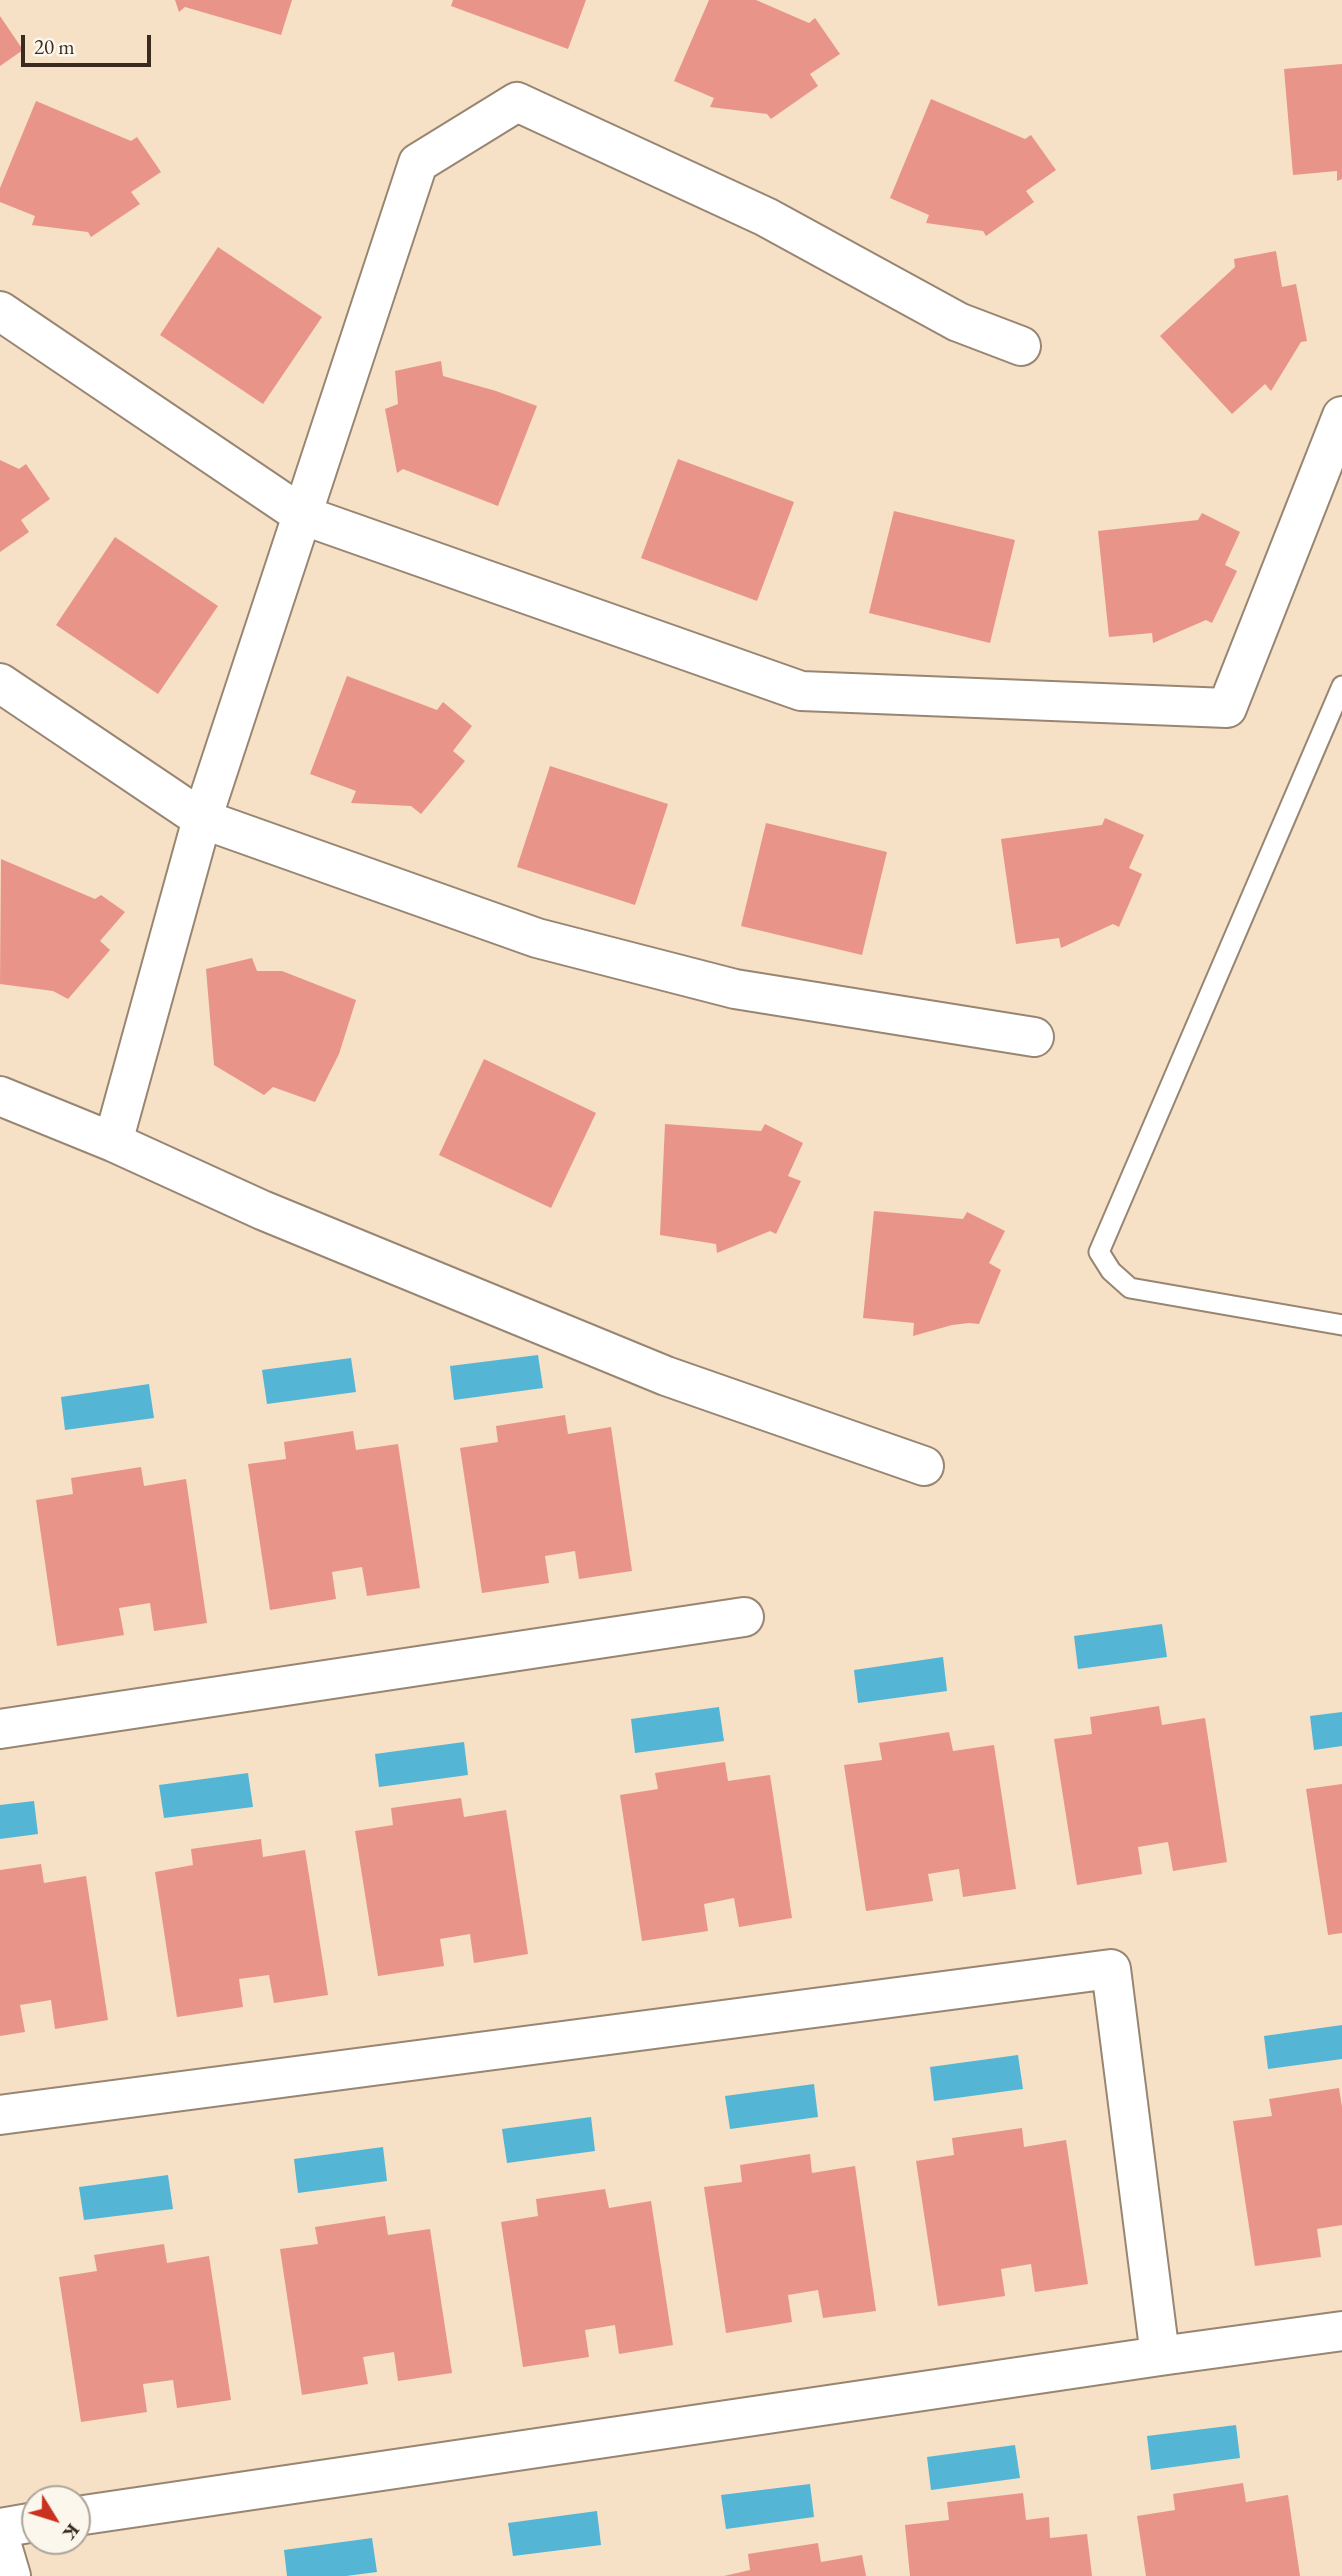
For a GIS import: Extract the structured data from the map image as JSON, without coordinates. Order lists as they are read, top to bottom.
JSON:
{
  "scale_bar": "20 m",
  "north": "bottom right"
}
